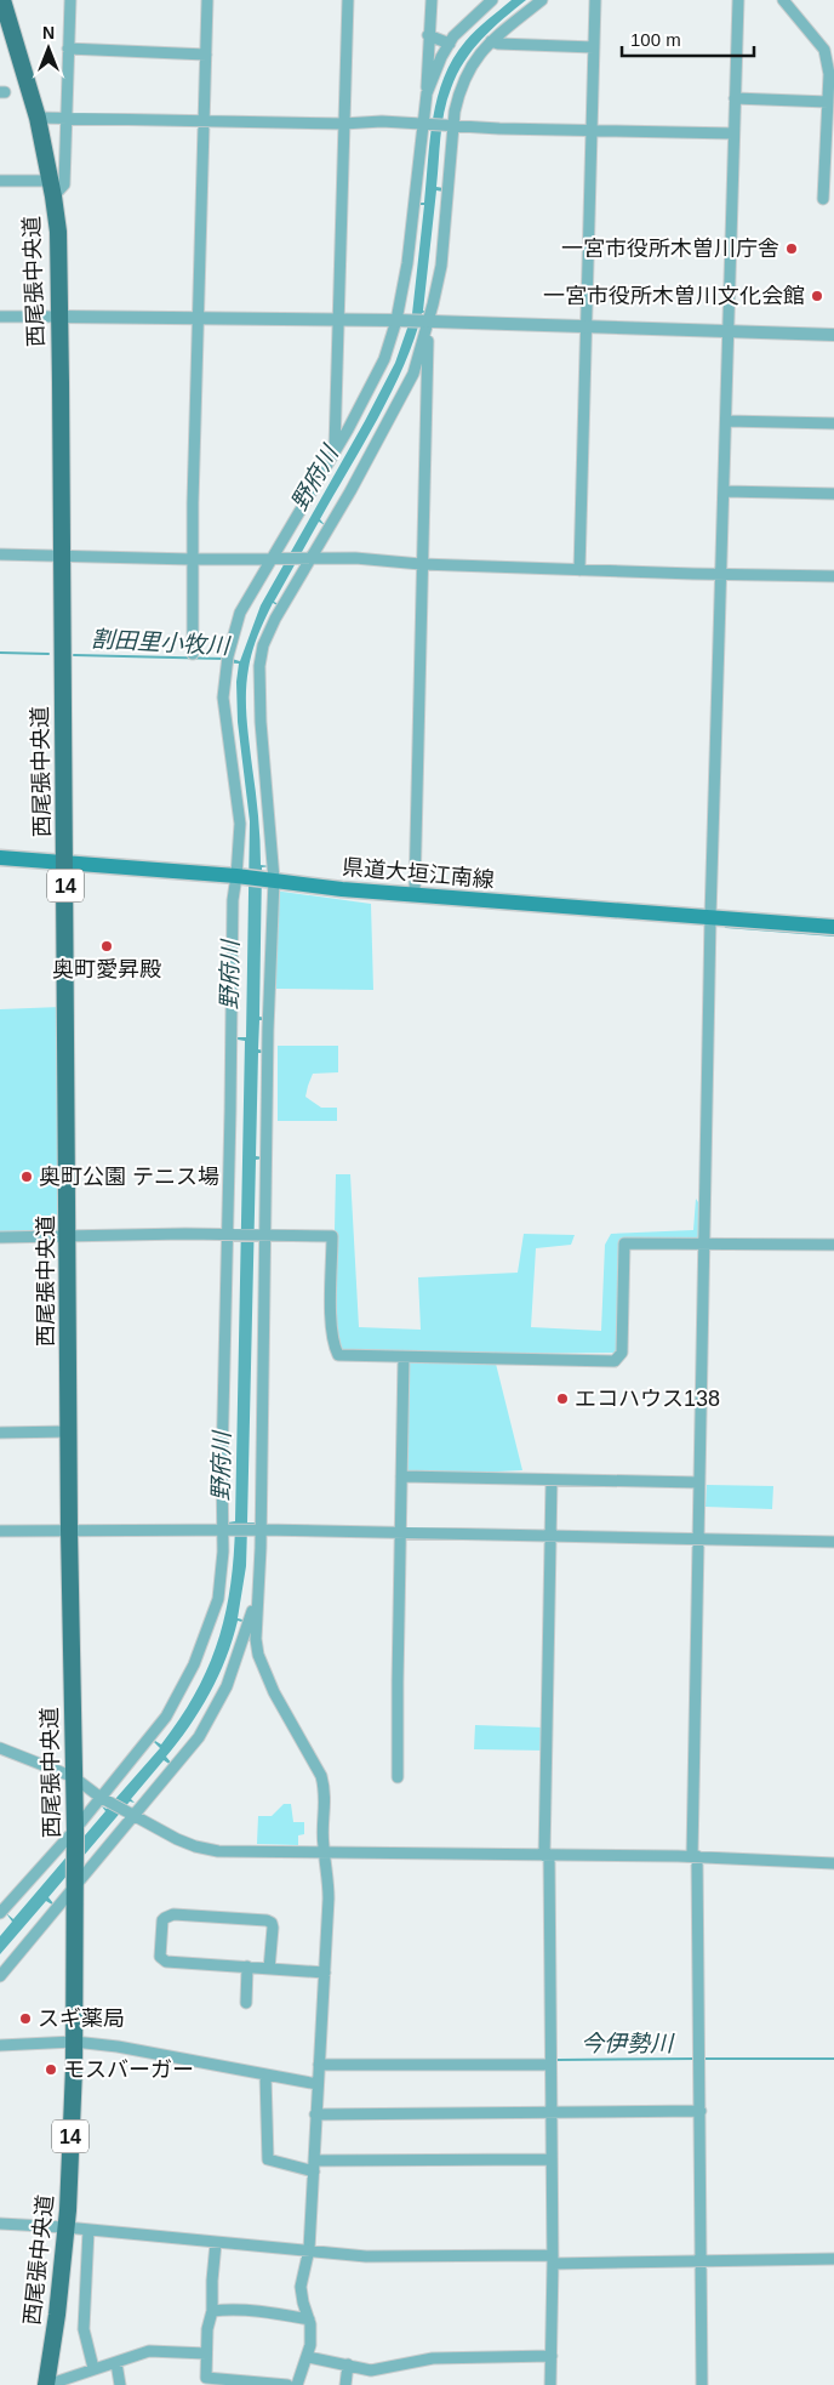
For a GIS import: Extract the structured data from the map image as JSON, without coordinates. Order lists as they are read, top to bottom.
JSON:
{
  "streets": {
    "main road": ["西尾張中央道", "県道大垣江南線", "14"]
  },
  "crossings": [
    ["西尾張中央道", "県道大垣江南線"]
  ],
  "water": ["野府川", "割田里小牧川", "今伊勢川"],
  "places": [
    "一宮市役所木曽川庁舎",
    "一宮市役所木曽川文化会館",
    "奥町愛昇殿",
    "奥町公園 テニス場",
    "エコハウス138",
    "スギ薬局",
    "モスバーガー"
  ],
  "scale_bar": "100 m",
  "north": "top"
}
